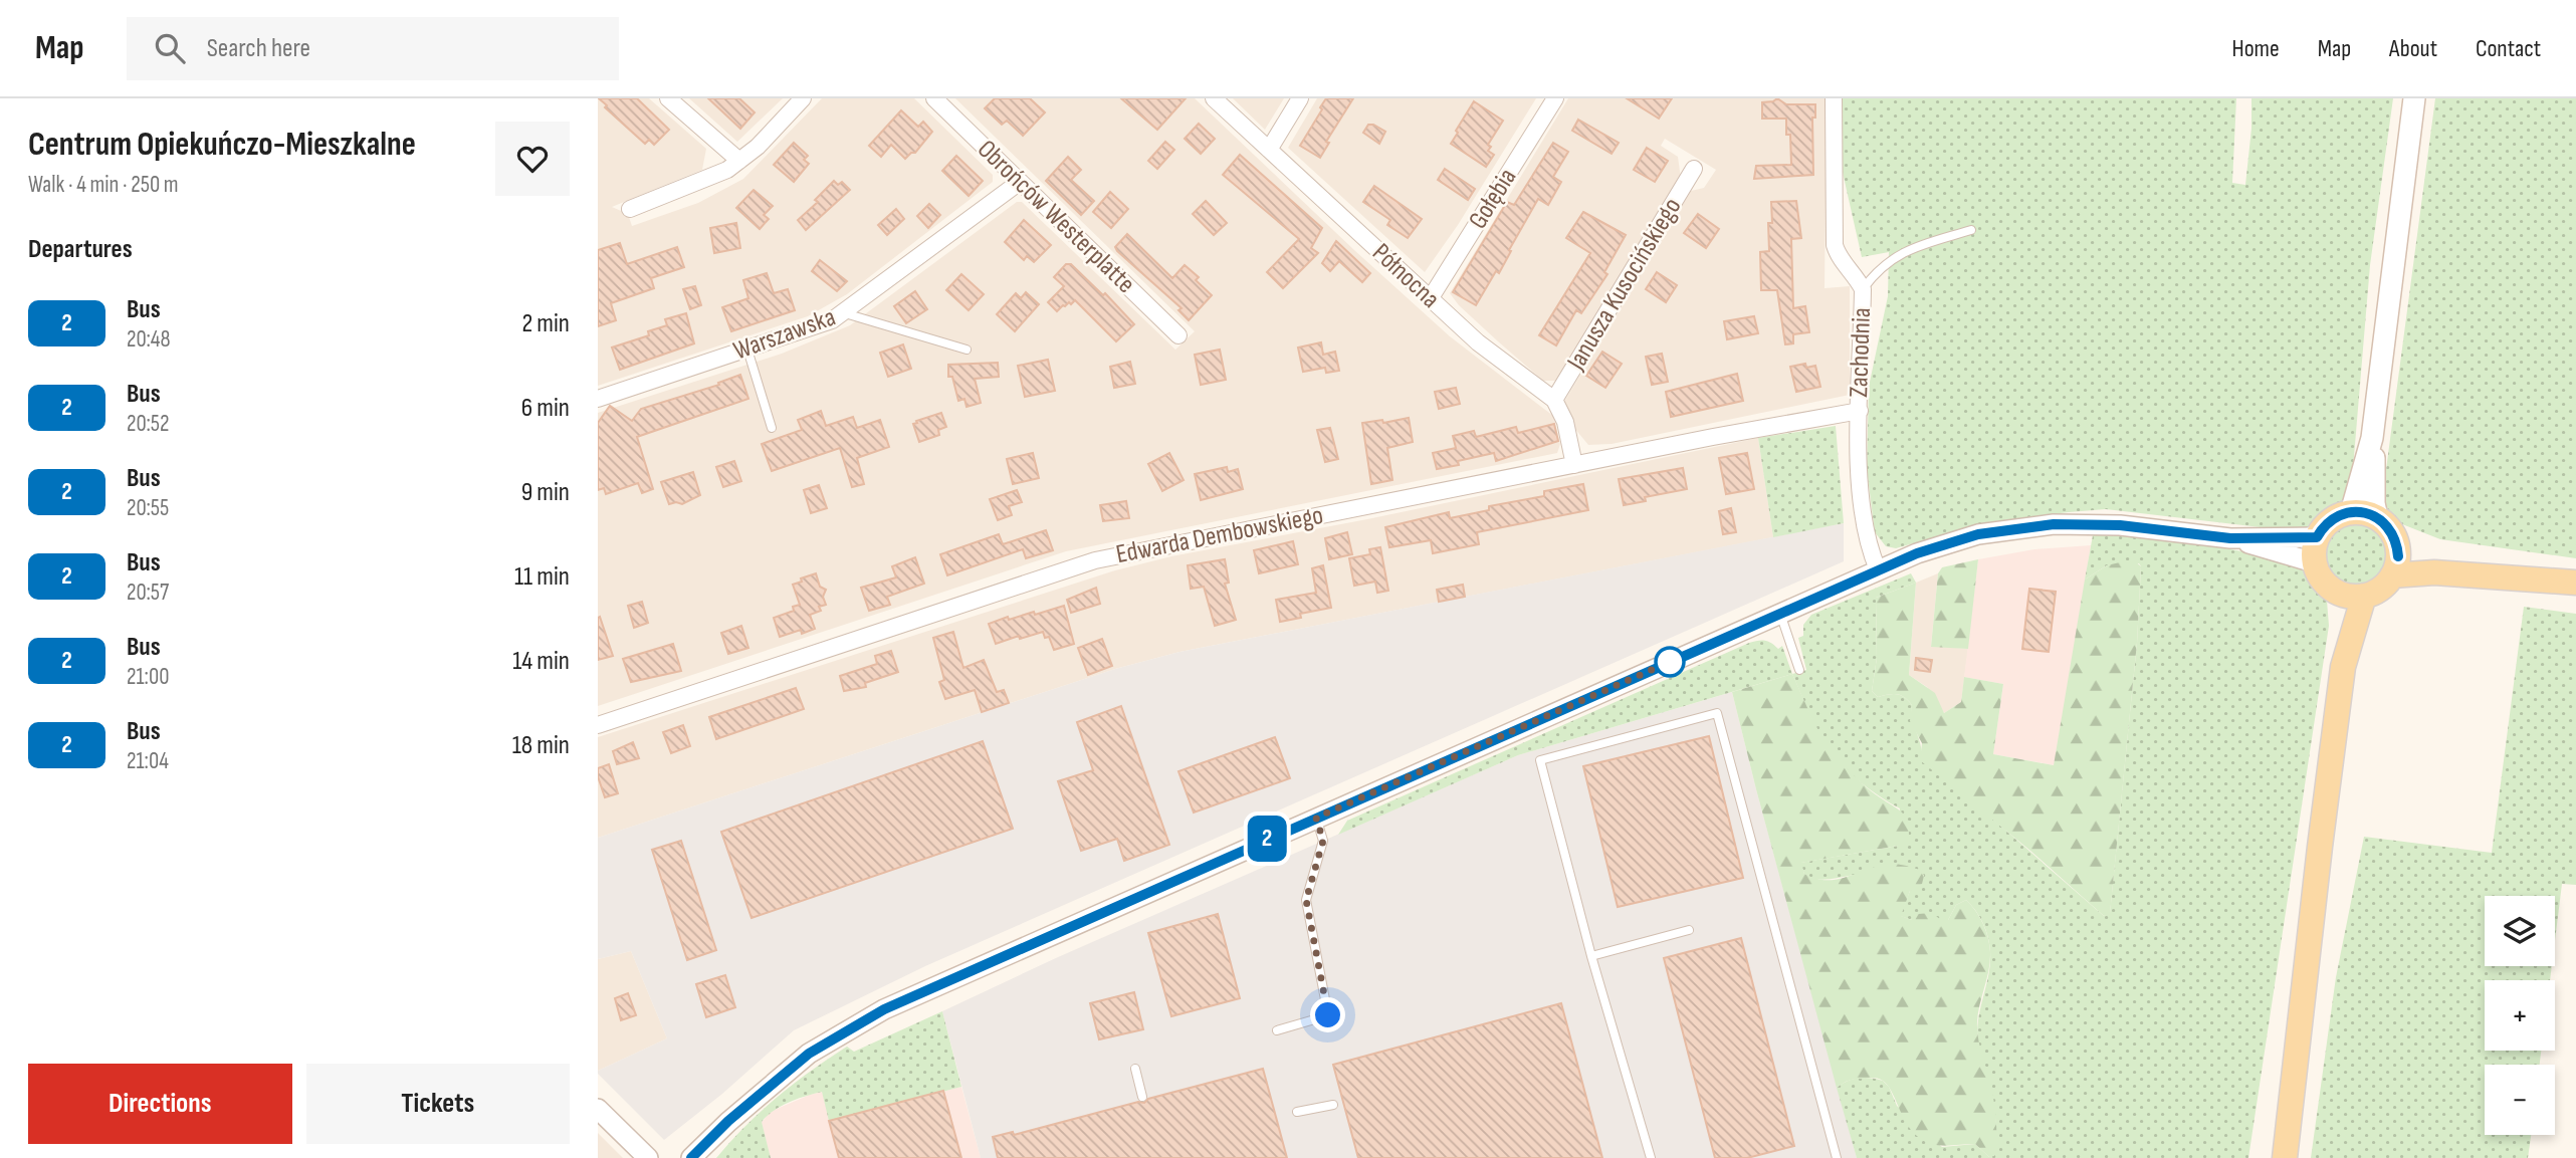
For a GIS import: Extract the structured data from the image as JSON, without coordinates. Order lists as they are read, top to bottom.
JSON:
{
  "streets": {
    "street": [
      "Gołębia",
      "Obrońców Westerplatte",
      "Północna",
      "Janusza Kusocińskiego",
      "Warszawska",
      "Zachodnia",
      "Edwarda Dembowskiego"
    ]
  },
  "crossings": [
    ["Gołębia", "Północna"],
    ["Obrońców Westerplatte", "Warszawska"],
    ["Północna", "Janusza Kusocińskiego"],
    ["Północna", "Edwarda Dembowskiego"],
    ["Zachodnia", "Edwarda Dembowskiego"]
  ],
  "lines": ["bus line 2"],
  "page": {
    "header": "Map",
    "search": "Search here",
    "nav": [
      "Home",
      "Map",
      "About",
      "Contact"
    ],
    "heading": [
      ["Centrum Opiekuńczo-Mieszkalne", "Walk · 4 min · 250 m"],
      "Departures"
    ],
    "on_map": "2",
    "list": [
      {
        "mark": "2",
        "name": "Bus",
        "note": "20:48",
        "value": "2 min"
      },
      {
        "mark": "2",
        "name": "Bus",
        "note": "20:52",
        "value": "6 min"
      },
      {
        "mark": "2",
        "name": "Bus",
        "note": "20:55",
        "value": "9 min"
      },
      {
        "mark": "2",
        "name": "Bus",
        "note": "20:57",
        "value": "11 min"
      },
      {
        "mark": "2",
        "name": "Bus",
        "note": "21:00",
        "value": "14 min"
      },
      {
        "mark": "2",
        "name": "Bus",
        "note": "21:04",
        "value": "18 min"
      }
    ],
    "map_buttons": ["+", "−"],
    "buttons": ["Directions", "Tickets"]
  }
}
